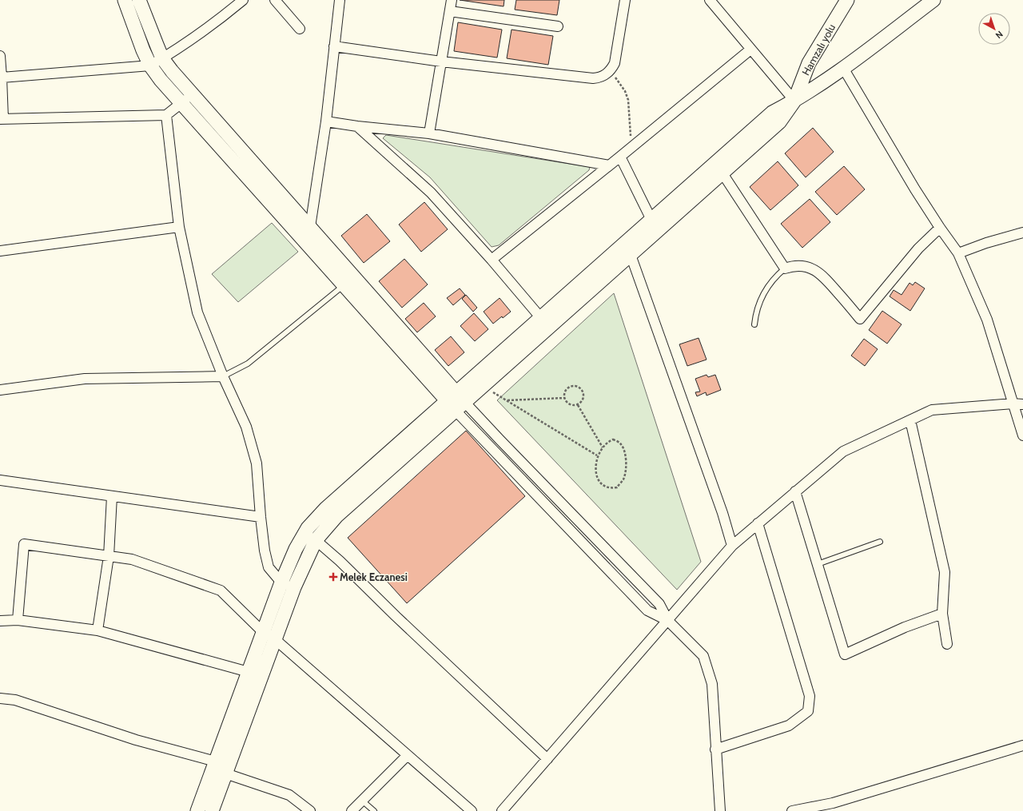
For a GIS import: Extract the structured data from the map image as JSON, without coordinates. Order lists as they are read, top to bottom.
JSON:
{
  "streets": {
    "main road": ["Hamzalı yolu"]
  },
  "places": {
    "health": ["Melek Eczanesi"]
  },
  "north": "bottom right"
}
